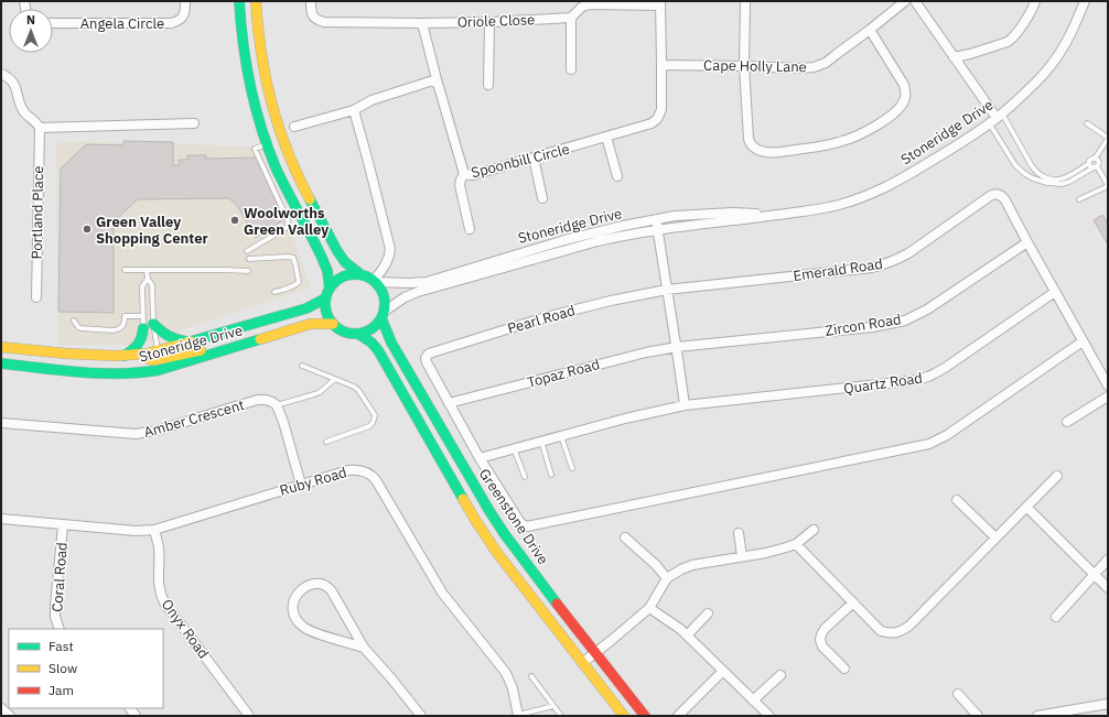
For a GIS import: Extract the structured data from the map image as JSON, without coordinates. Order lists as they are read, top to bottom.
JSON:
{
  "streets": {
    "main road": ["Stoneridge Drive", "Greenstone Drive"],
    "street": [
      "Oriole Close",
      "Angela Circle",
      "Cape Holly Lane",
      "Spoonbill Circle",
      "Portland Place",
      "Emerald Road",
      "Pearl Road",
      "Zircon Road",
      "Topaz Road",
      "Quartz Road",
      "Amber Crescent",
      "Ruby Road",
      "Coral Road",
      "Onyx Road"
    ]
  },
  "crossings": [
    ["Oriole Close", "Spoonbill Circle"],
    ["Cape Holly Lane", "Spoonbill Circle"],
    ["Stoneridge Drive", "Greenstone Drive"],
    ["Emerald Road", "Pearl Road"],
    ["Emerald Road", "Zircon Road"],
    ["Pearl Road", "Topaz Road"],
    ["Zircon Road", "Topaz Road"],
    ["Ruby Road", "Coral Road"],
    ["Ruby Road", "Onyx Road"]
  ],
  "places": ["Woolworths Green Valley", "Green Valley Shopping Center"],
  "legend": ["Fast", "Slow", "Jam"],
  "north": "top"
}
